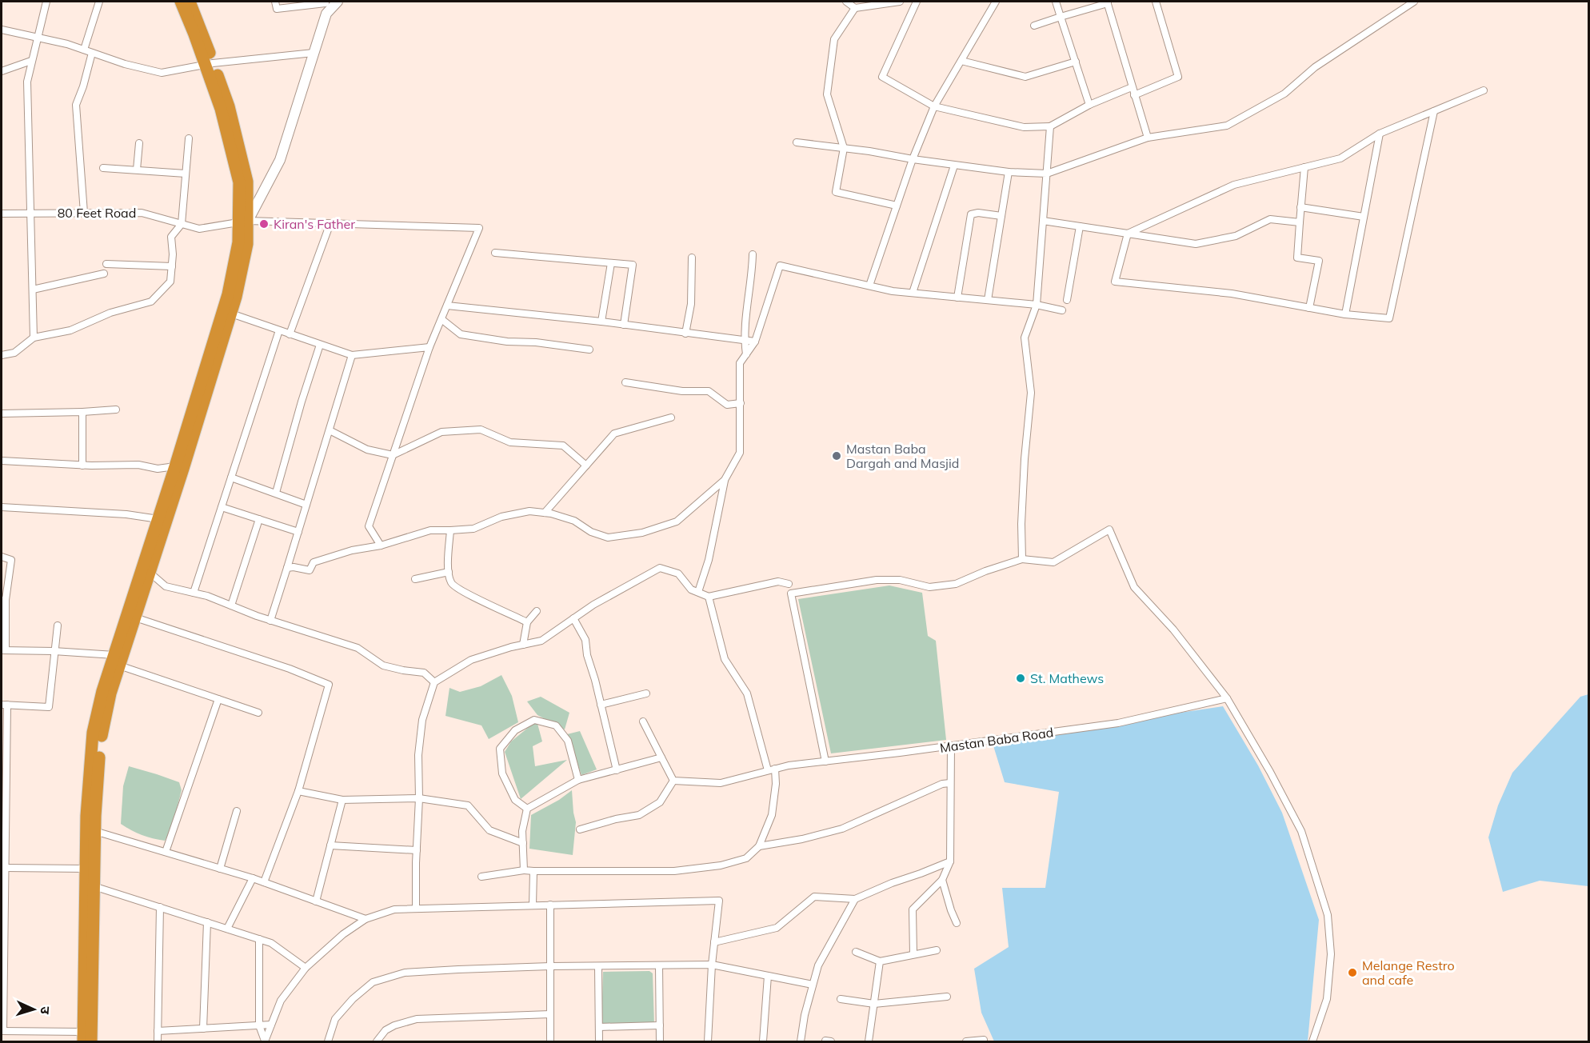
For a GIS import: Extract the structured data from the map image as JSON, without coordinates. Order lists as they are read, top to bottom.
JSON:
{
  "streets": {
    "street": ["80 Feet Road", "Mastan Baba Road"]
  },
  "places": [
    "Kiran's Father",
    "Mastan Baba Dargah and Masjid",
    "St. Mathews",
    "Melange Restro and cafe"
  ],
  "north": "right"
}
